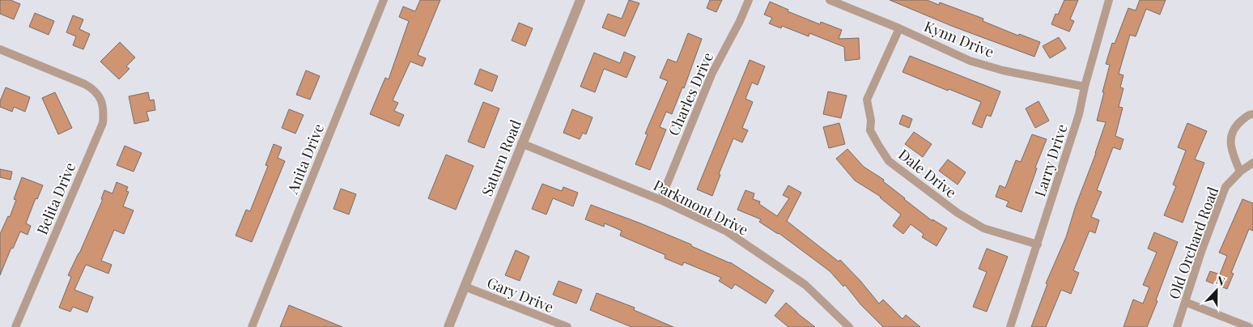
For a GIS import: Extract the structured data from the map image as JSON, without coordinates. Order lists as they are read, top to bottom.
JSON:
{
  "streets": {
    "street": [
      "Kynn Drive",
      "Charles Drive",
      "Saturn Road",
      "Anita Drive",
      "Larry Drive",
      "Dale Drive",
      "Belita Drive",
      "Parkmont Drive",
      "Old Orchard Road",
      "Gary Drive"
    ]
  },
  "crossings": [
    ["Kynn Drive", "Larry Drive"],
    ["Kynn Drive", "Dale Drive"],
    ["Charles Drive", "Parkmont Drive"],
    ["Saturn Road", "Parkmont Drive"],
    ["Saturn Road", "Gary Drive"],
    ["Larry Drive", "Dale Drive"]
  ],
  "north": "top"
}
